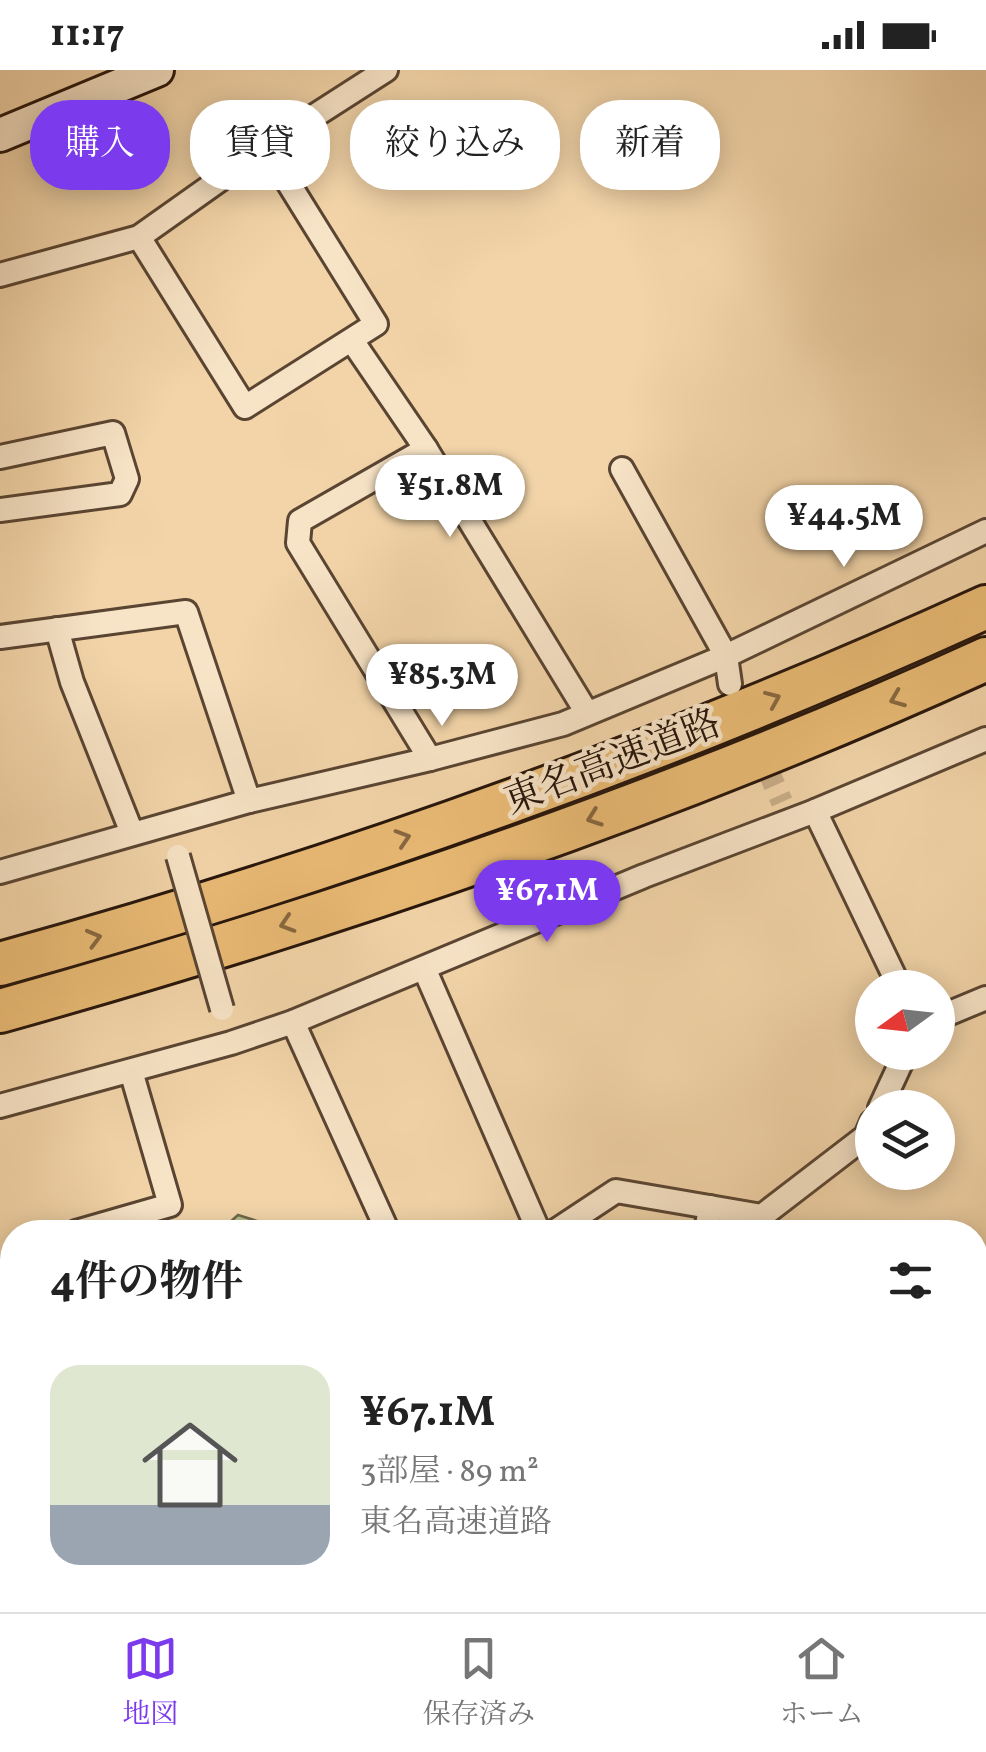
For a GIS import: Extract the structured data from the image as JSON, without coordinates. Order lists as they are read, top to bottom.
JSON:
{
  "streets": {
    "highway": ["東名高速道路"]
  },
  "north": "left",
  "page": {
    "status": "11:17",
    "chip": [
      "購入",
      "賃貸",
      "絞り込み",
      "新着"
    ],
    "price": [
      "¥51.8M",
      "¥44.5M",
      "¥85.3M",
      "¥67.1M"
    ],
    "heading": "4件の物件",
    "list": [
      {
        "name": "¥67.1M",
        "note": "3部屋 · 89 m² · 東名高速道路"
      }
    ],
    "tabs": ["地図", "保存済み", "ホーム"]
  }
}
